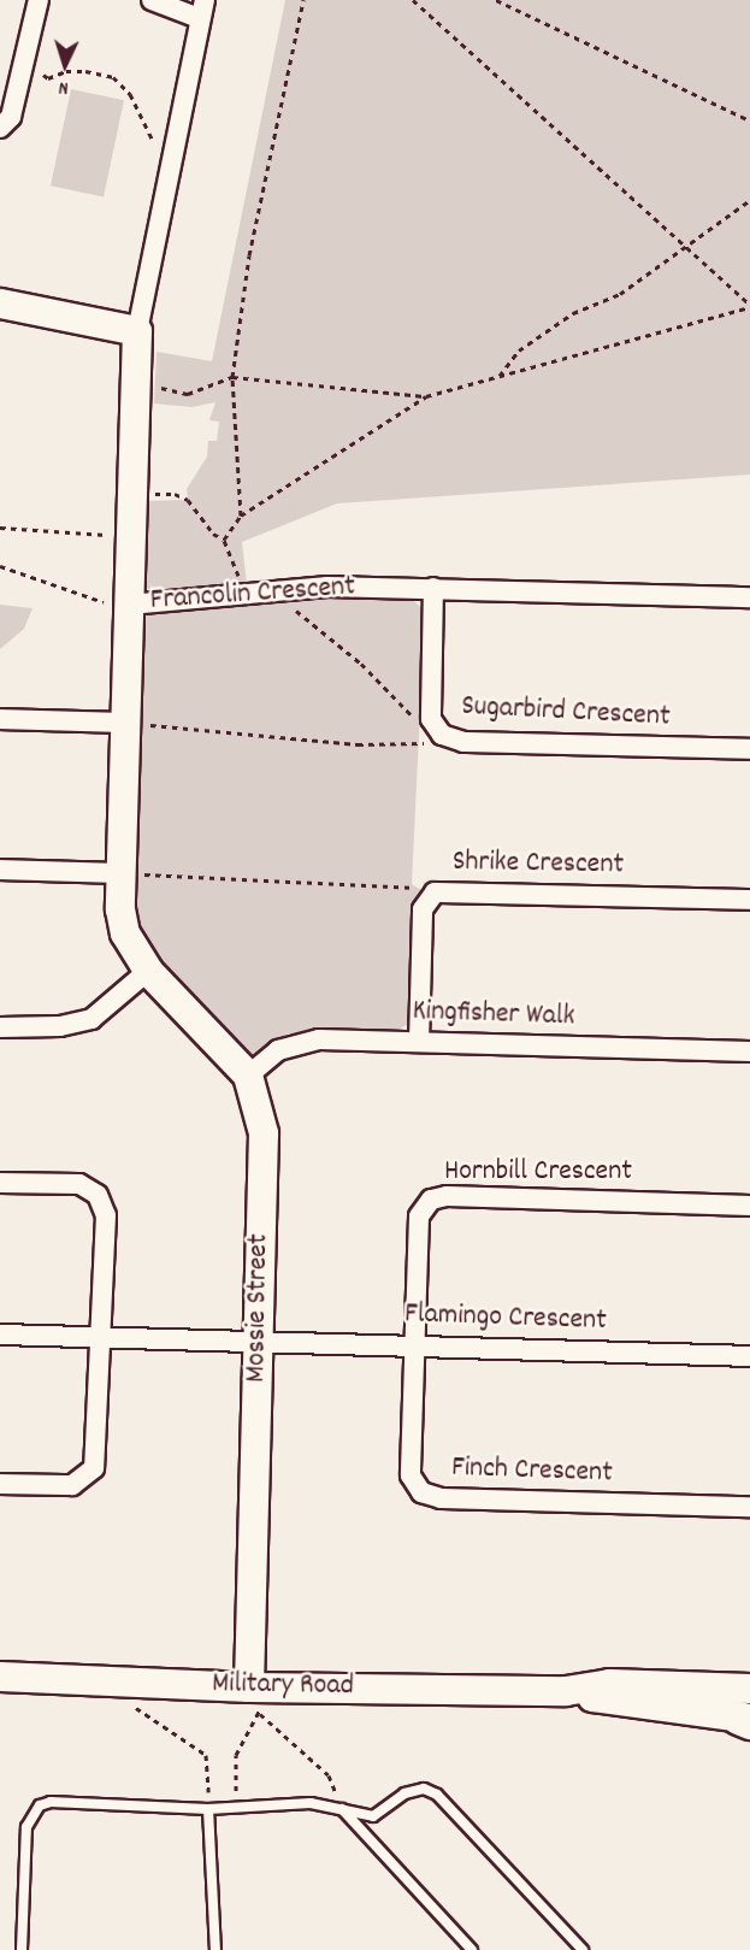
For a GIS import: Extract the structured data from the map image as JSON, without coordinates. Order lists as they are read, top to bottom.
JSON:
{
  "streets": {
    "street": [
      "Francolin Crescent",
      "Sugarbird Crescent",
      "Shrike Crescent",
      "Kingfisher Walk",
      "Hornbill Crescent",
      "Mossie Street",
      "Flamingo Crescent",
      "Finch Crescent",
      "Military Road"
    ]
  },
  "crossings": [
    ["Francolin Crescent", "Sugarbird Crescent"],
    ["Francolin Crescent", "Mossie Street"],
    ["Shrike Crescent", "Kingfisher Walk"],
    ["Kingfisher Walk", "Mossie Street"],
    ["Hornbill Crescent", "Flamingo Crescent"],
    ["Hornbill Crescent", "Finch Crescent"],
    ["Mossie Street", "Flamingo Crescent"],
    ["Mossie Street", "Military Road"],
    ["Flamingo Crescent", "Finch Crescent"]
  ],
  "north": "bottom"
}
